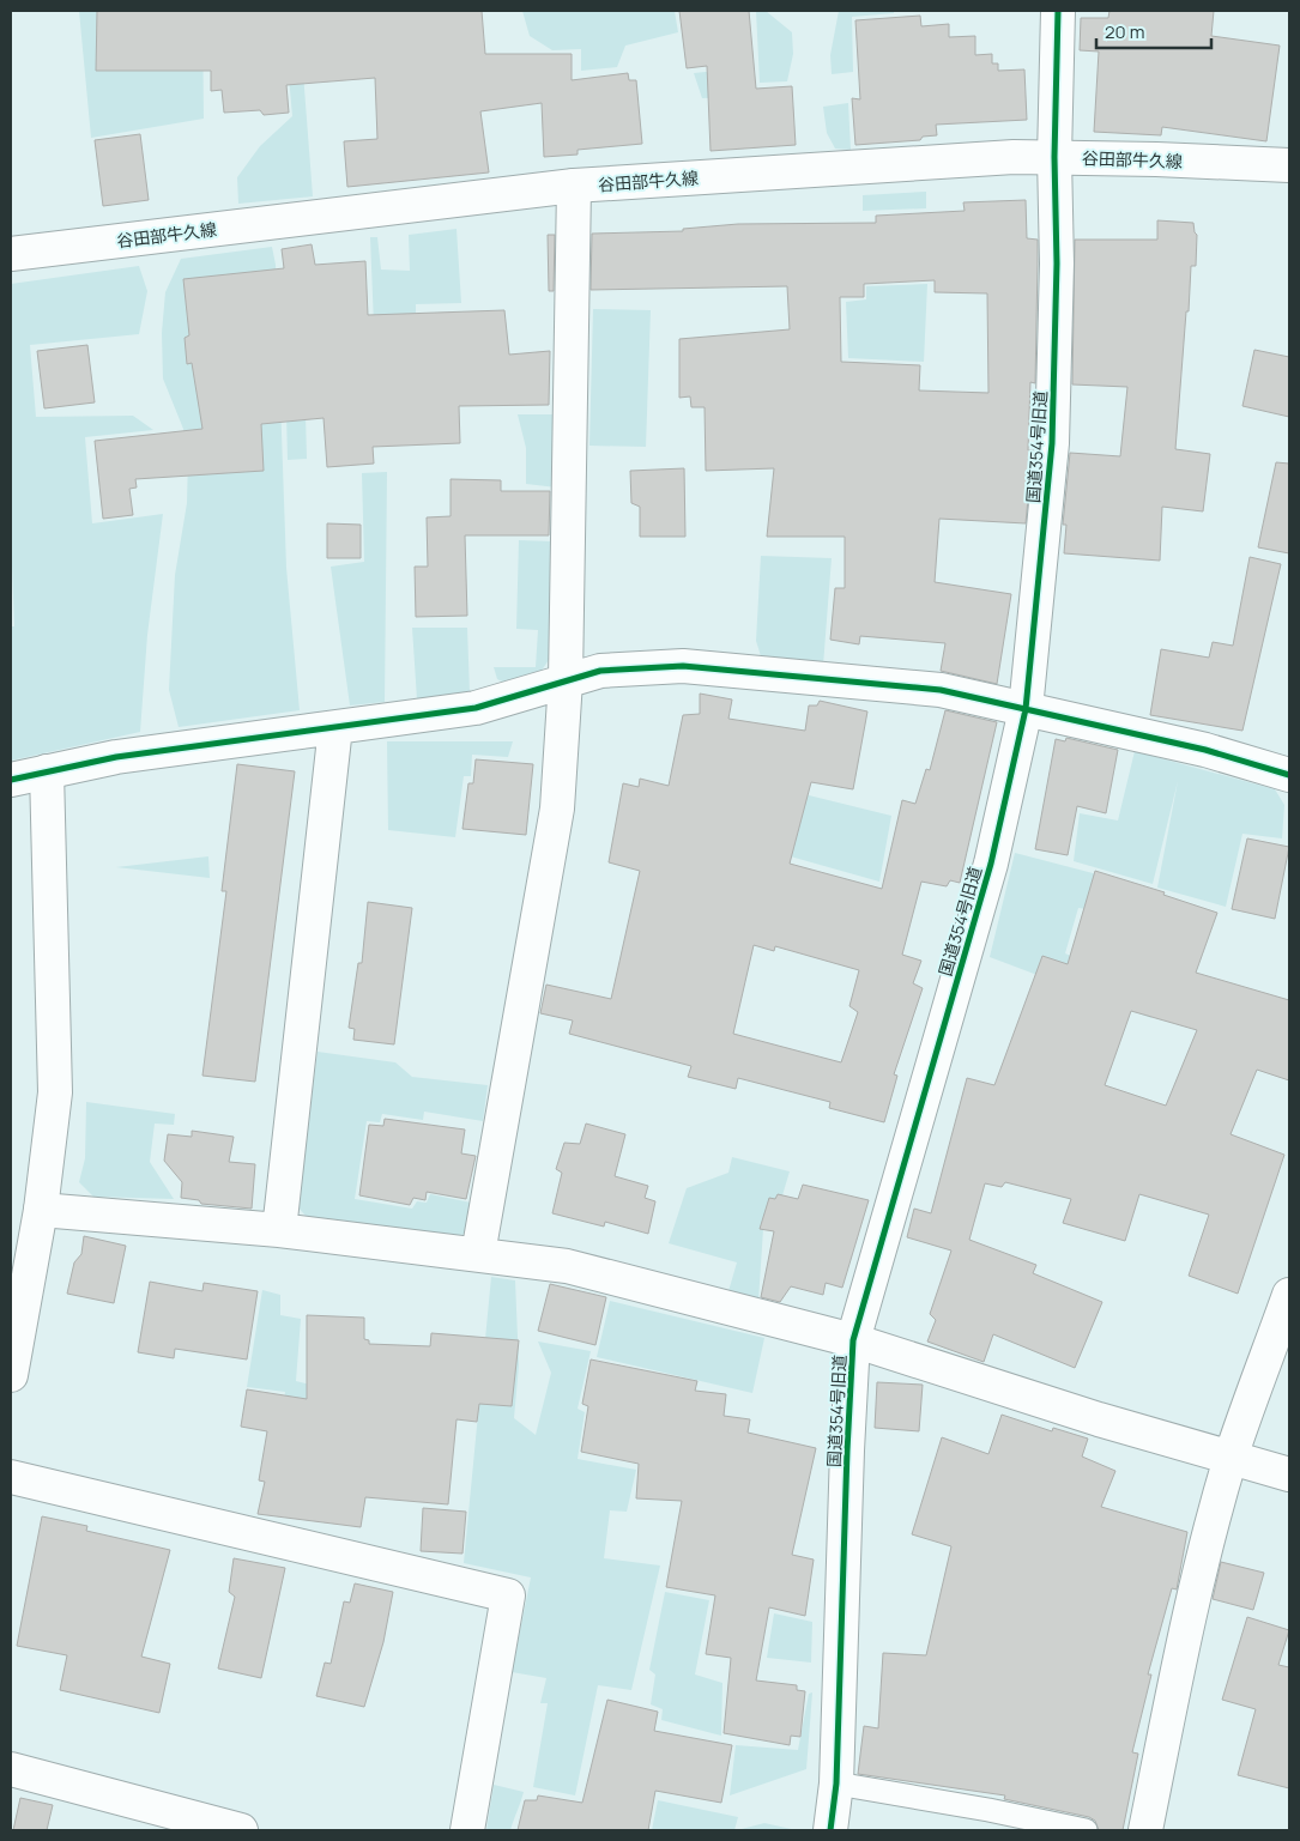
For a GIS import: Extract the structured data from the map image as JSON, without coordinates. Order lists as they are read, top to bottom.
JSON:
{
  "streets": {
    "street": ["谷田部牛久線", "国道354号旧道"]
  },
  "crossings": [
    ["谷田部牛久線", "国道354号旧道"]
  ],
  "scale_bar": "20 m"
}
